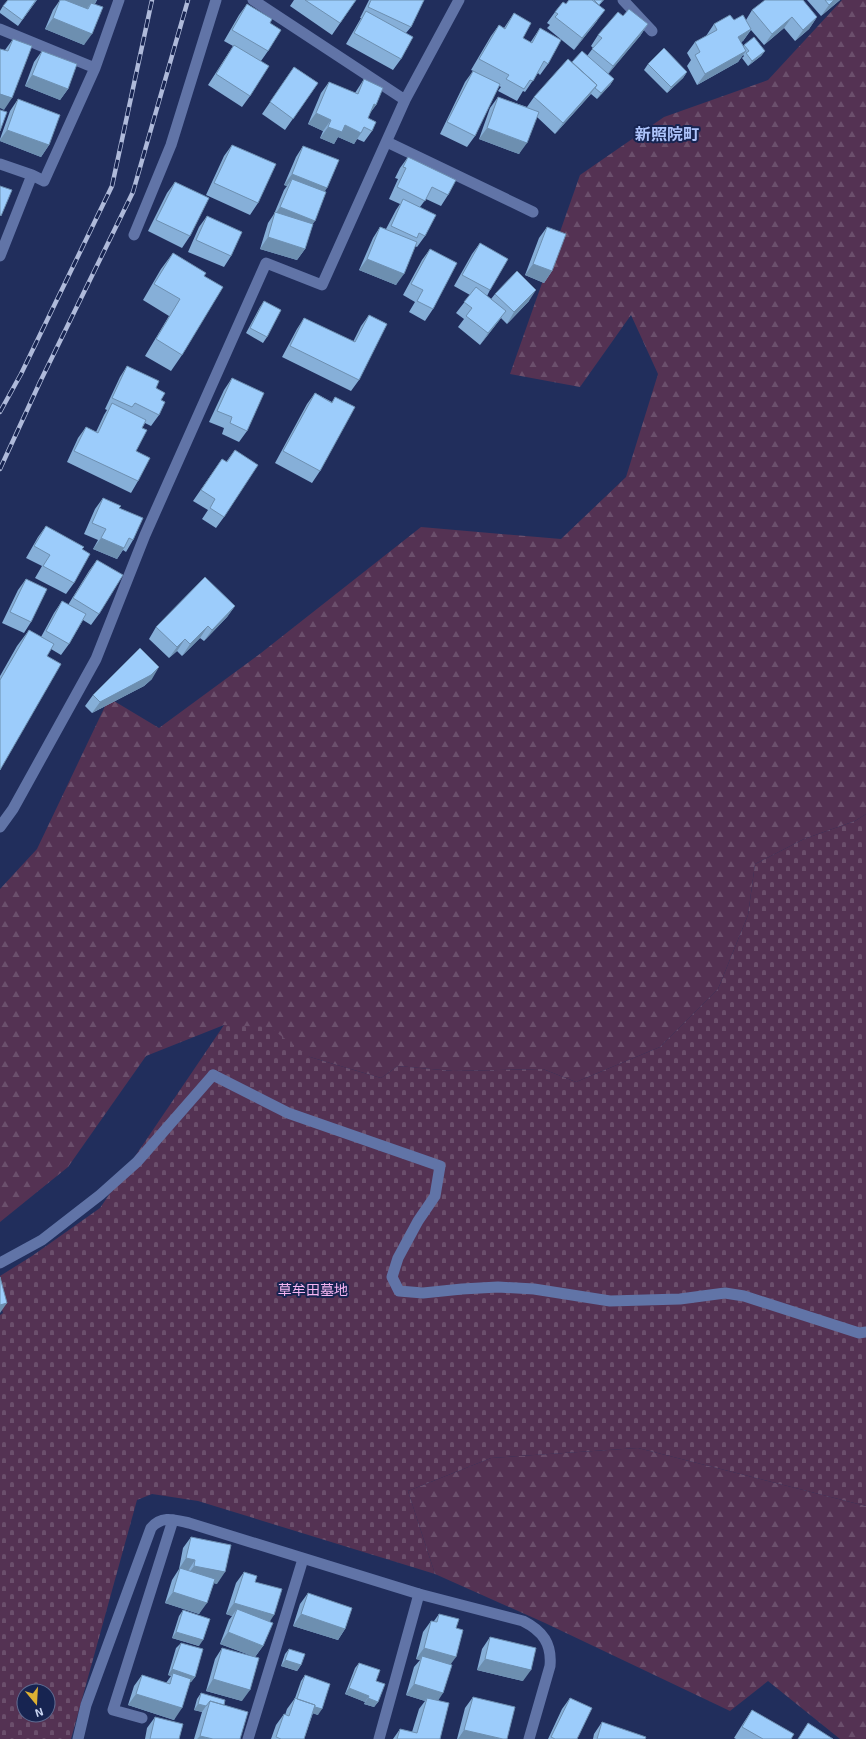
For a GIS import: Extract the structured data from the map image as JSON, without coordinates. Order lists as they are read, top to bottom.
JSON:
{
  "districts": ["新照院町"],
  "parks": ["草牟田墓地"],
  "north": "bottom"
}
